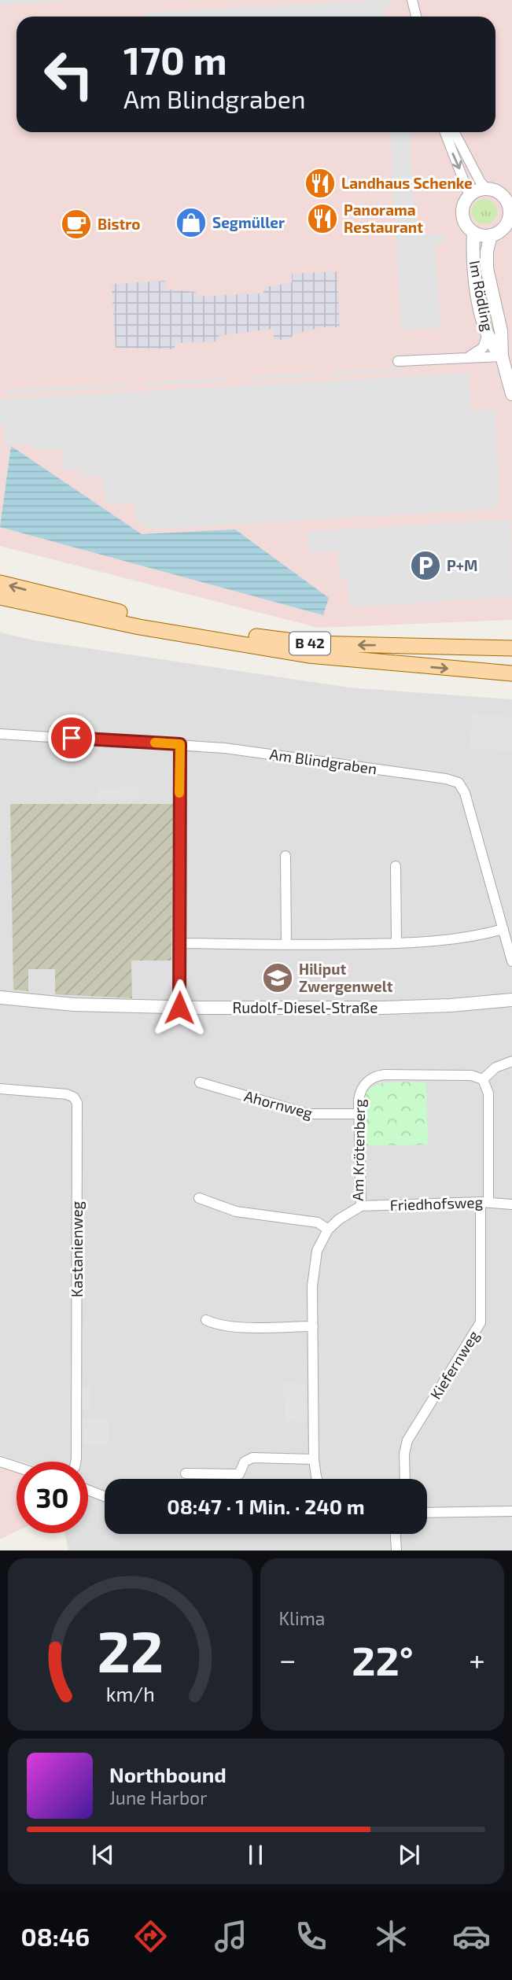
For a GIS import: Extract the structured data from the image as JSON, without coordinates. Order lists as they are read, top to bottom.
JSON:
{
  "streets": {
    "main road": ["B 42"],
    "street": [
      "Im Rödling",
      "Am Blindgraben",
      "Rudolf-Diesel-Straße",
      "Ahornweg",
      "Am Krötenberg",
      "Friedhofsweg",
      "Kastanienweg",
      "Kiefernweg"
    ]
  },
  "crossings": [
    ["Ahornweg", "Am Krötenberg"],
    ["Am Krötenberg", "Friedhofsweg"],
    ["Am Krötenberg", "Kiefernweg"],
    ["Friedhofsweg", "Kiefernweg"]
  ],
  "places": {
    "restaurant": ["Landhaus Schenke", "Panorama Restaurant"],
    "shop": ["Segmüller"],
    "cafe": ["Bistro"],
    "parking": ["P+M"],
    "school or university": ["Hiliput Zwergenwelt"]
  },
  "page": {
    "turn": ["170 m", "Am Blindgraben"],
    "limit": "30",
    "trip": "08:47 · 1 Min. · 240 m",
    "tile": "Klima",
    "heat": ["−", "22°", "+"],
    "song": ["Northbound", "June Harbor"],
    "tabs": "08:46",
    "gauge": ["22", "km/h"]
  }
}
